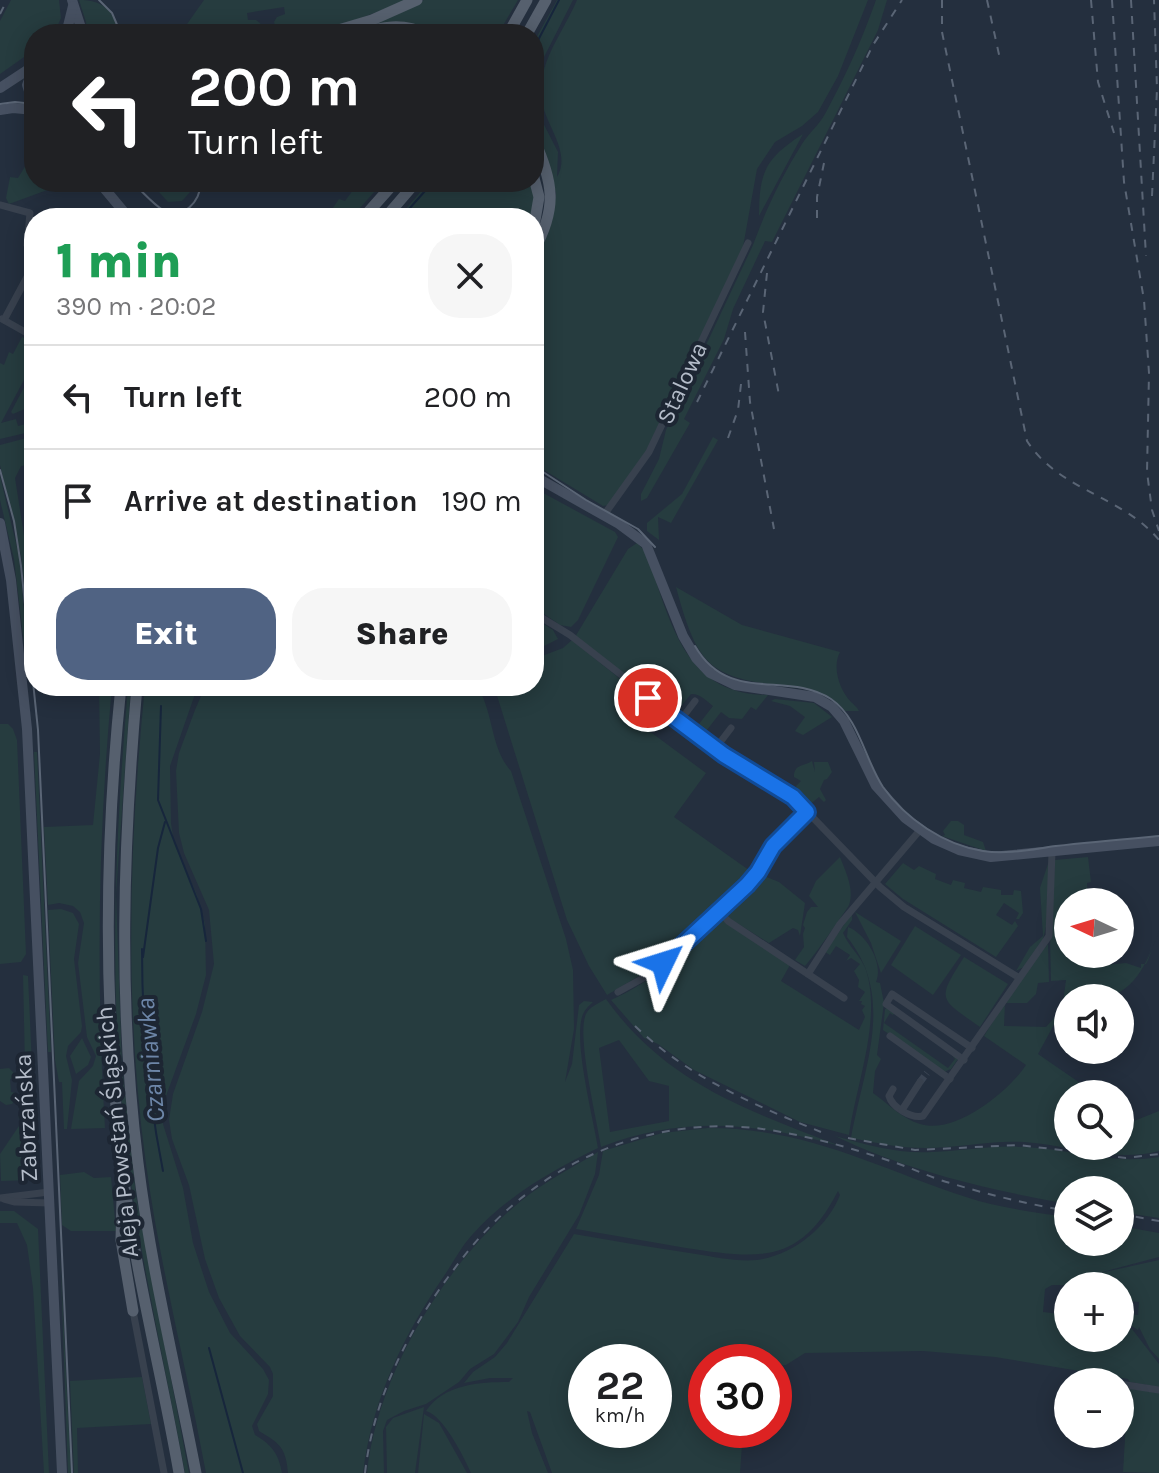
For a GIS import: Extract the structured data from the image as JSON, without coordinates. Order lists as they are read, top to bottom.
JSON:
{
  "streets": {
    "main road": ["Zabrzańska", "Aleja Powstań Śląskich"],
    "street": ["Stalowa"]
  },
  "water": ["Czarniawka"],
  "north": "left",
  "page": {
    "turn": ["200 m", "Turn left"],
    "heading": ["1 min", "390 m · 20:02"],
    "list": [
      {
        "name": "Turn left",
        "value": "200 m"
      },
      {
        "name": "Arrive at destination",
        "value": "190 m"
      }
    ],
    "buttons": ["Exit", "Share"],
    "map_buttons": ["+", "−"],
    "speed": "22 km/h",
    "limit": "30"
  }
}
